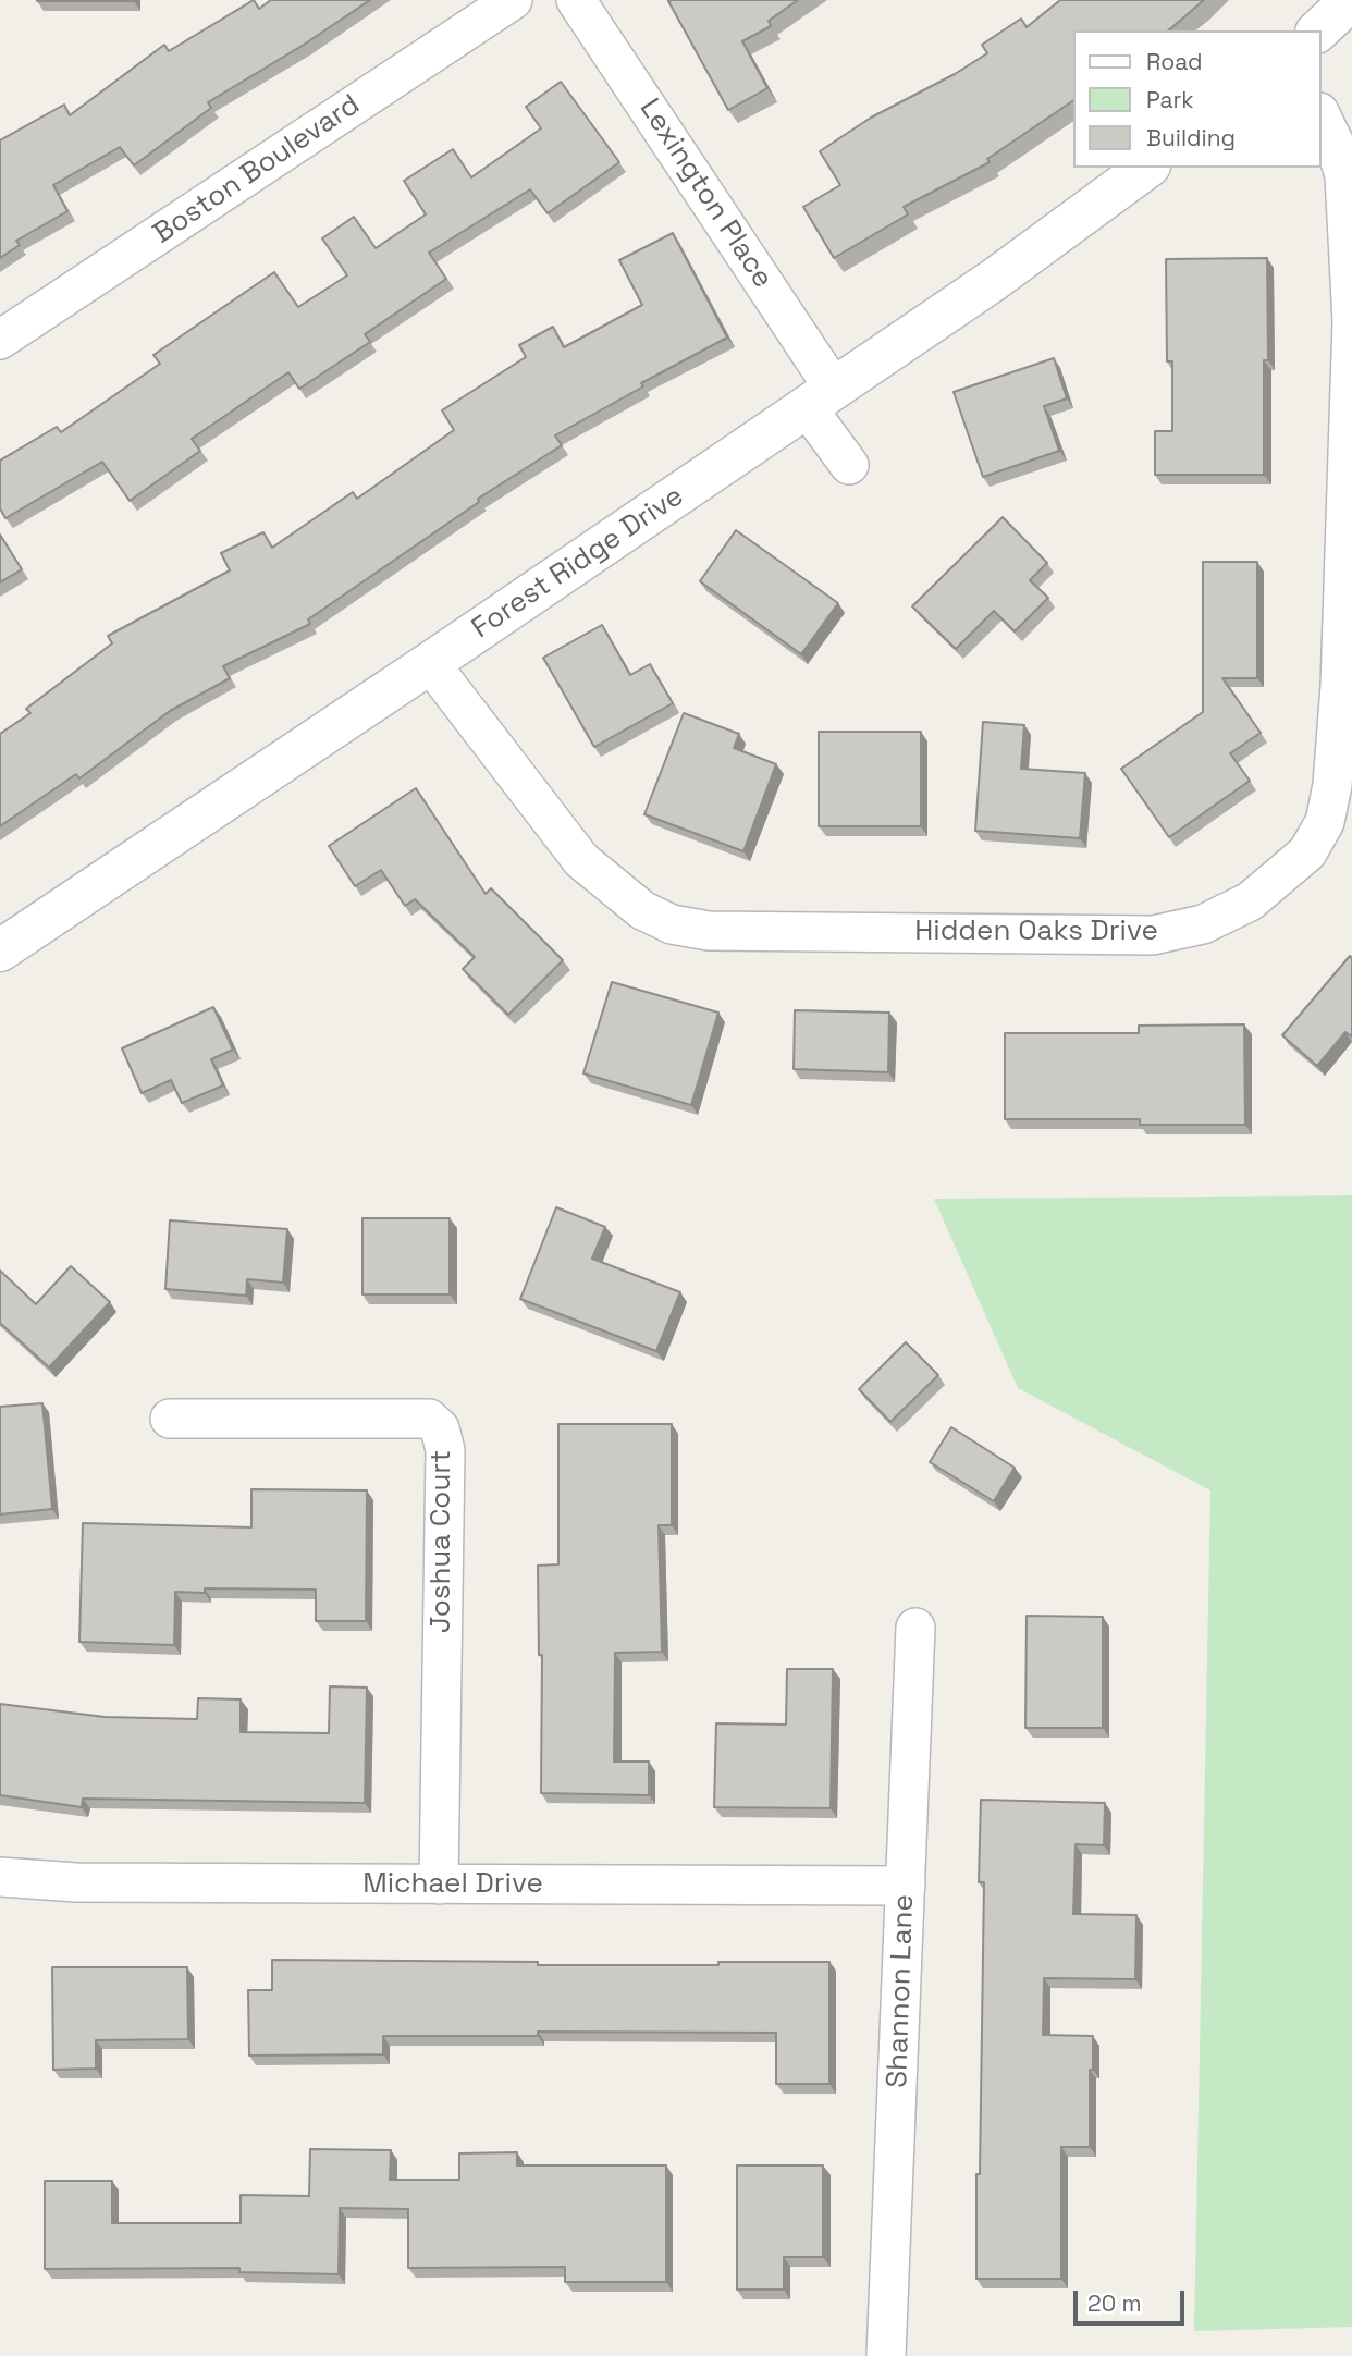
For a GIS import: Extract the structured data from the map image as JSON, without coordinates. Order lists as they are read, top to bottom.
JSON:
{
  "streets": {
    "main road": ["Forest Ridge Drive"],
    "street": [
      "Boston Boulevard",
      "Lexington Place",
      "Hidden Oaks Drive",
      "Joshua Court",
      "Michael Drive",
      "Shannon Lane"
    ]
  },
  "crossings": [
    ["Lexington Place", "Forest Ridge Drive"],
    ["Forest Ridge Drive", "Hidden Oaks Drive"],
    ["Joshua Court", "Michael Drive"],
    ["Michael Drive", "Shannon Lane"]
  ],
  "legend": ["Road", "Park", "Building"],
  "scale_bar": "20 m"
}
